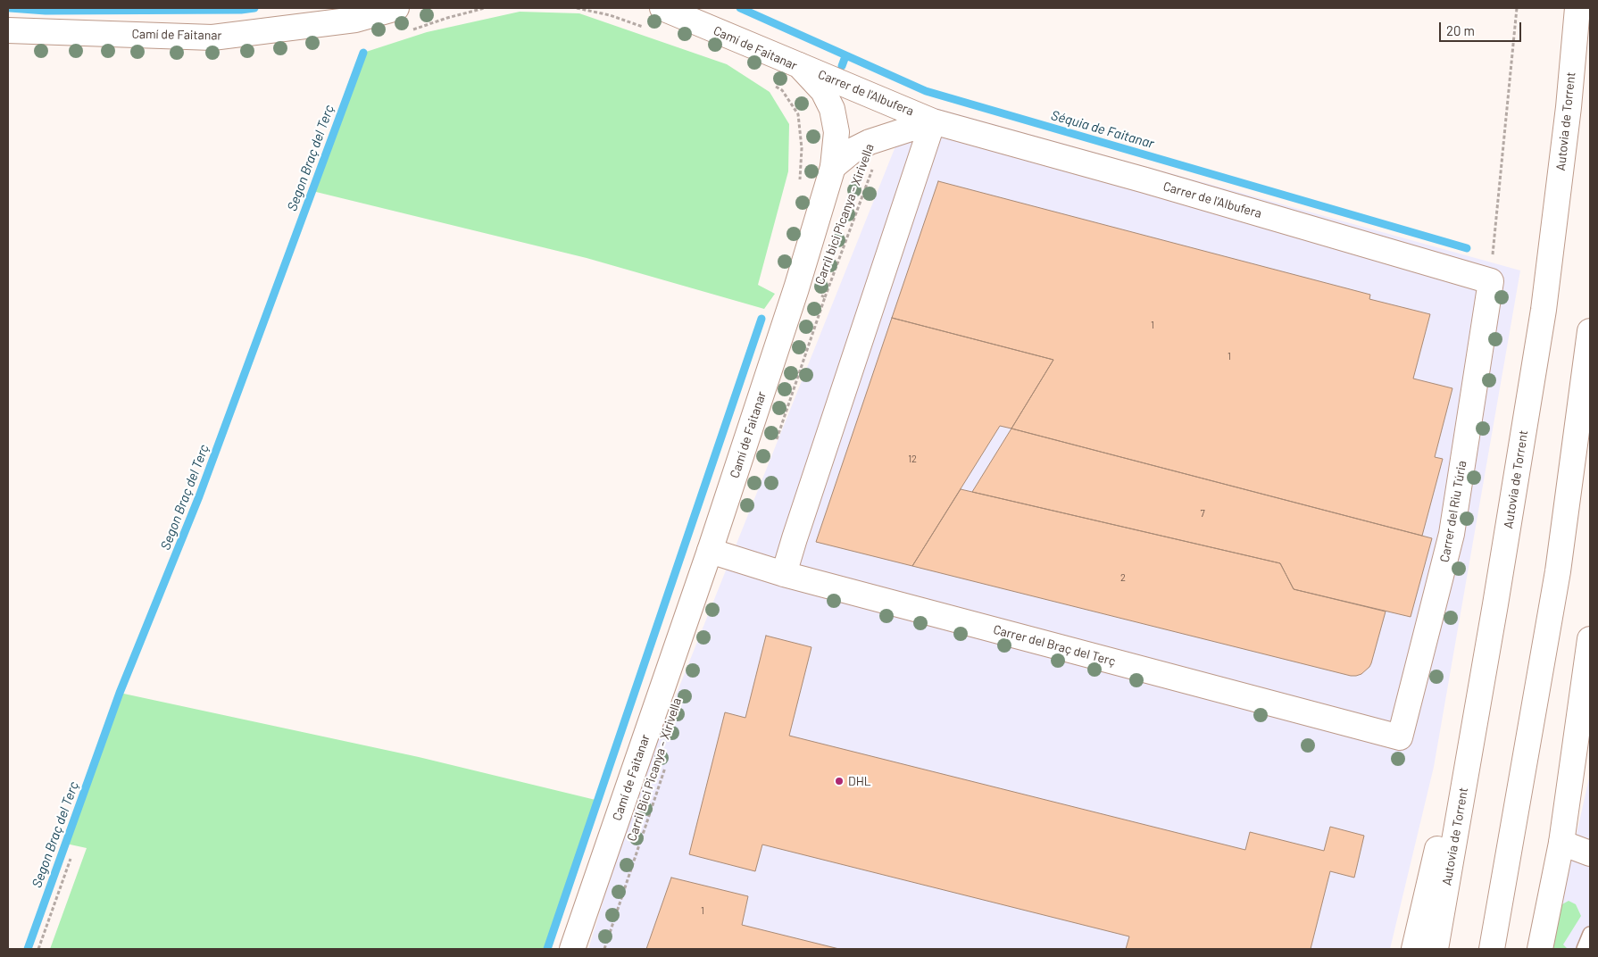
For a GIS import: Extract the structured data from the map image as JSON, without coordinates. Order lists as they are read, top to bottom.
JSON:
{
  "streets": {
    "main road": [
      "Camí de Faitanar",
      "Carrer de l'Albufera",
      "Autovia de Torrent",
      "Carrer del Riu Túria",
      "Carrer del Braç del Terç"
    ],
    "path": ["Carril bici Picanya - Xirivella", "Carril Bici Picanya - Xirivella"]
  },
  "crossings": [
    ["Camí de Faitanar", "Carrer de l'Albufera"],
    ["Camí de Faitanar", "Carrer del Braç del Terç"],
    ["Carrer de l'Albufera", "Carril bici Picanya - Xirivella"],
    ["Carrer de l'Albufera", "Carrer del Riu Túria"],
    ["Carrer del Riu Túria", "Carrer del Braç del Terç"]
  ],
  "water": ["Séquia de Faitanar", "Segon Braç del Terç"],
  "places": ["DHL"],
  "house_numbers": [
    "1",
    "1",
    "12",
    "7",
    "2",
    "1"
  ],
  "scale_bar": "20 m"
}
